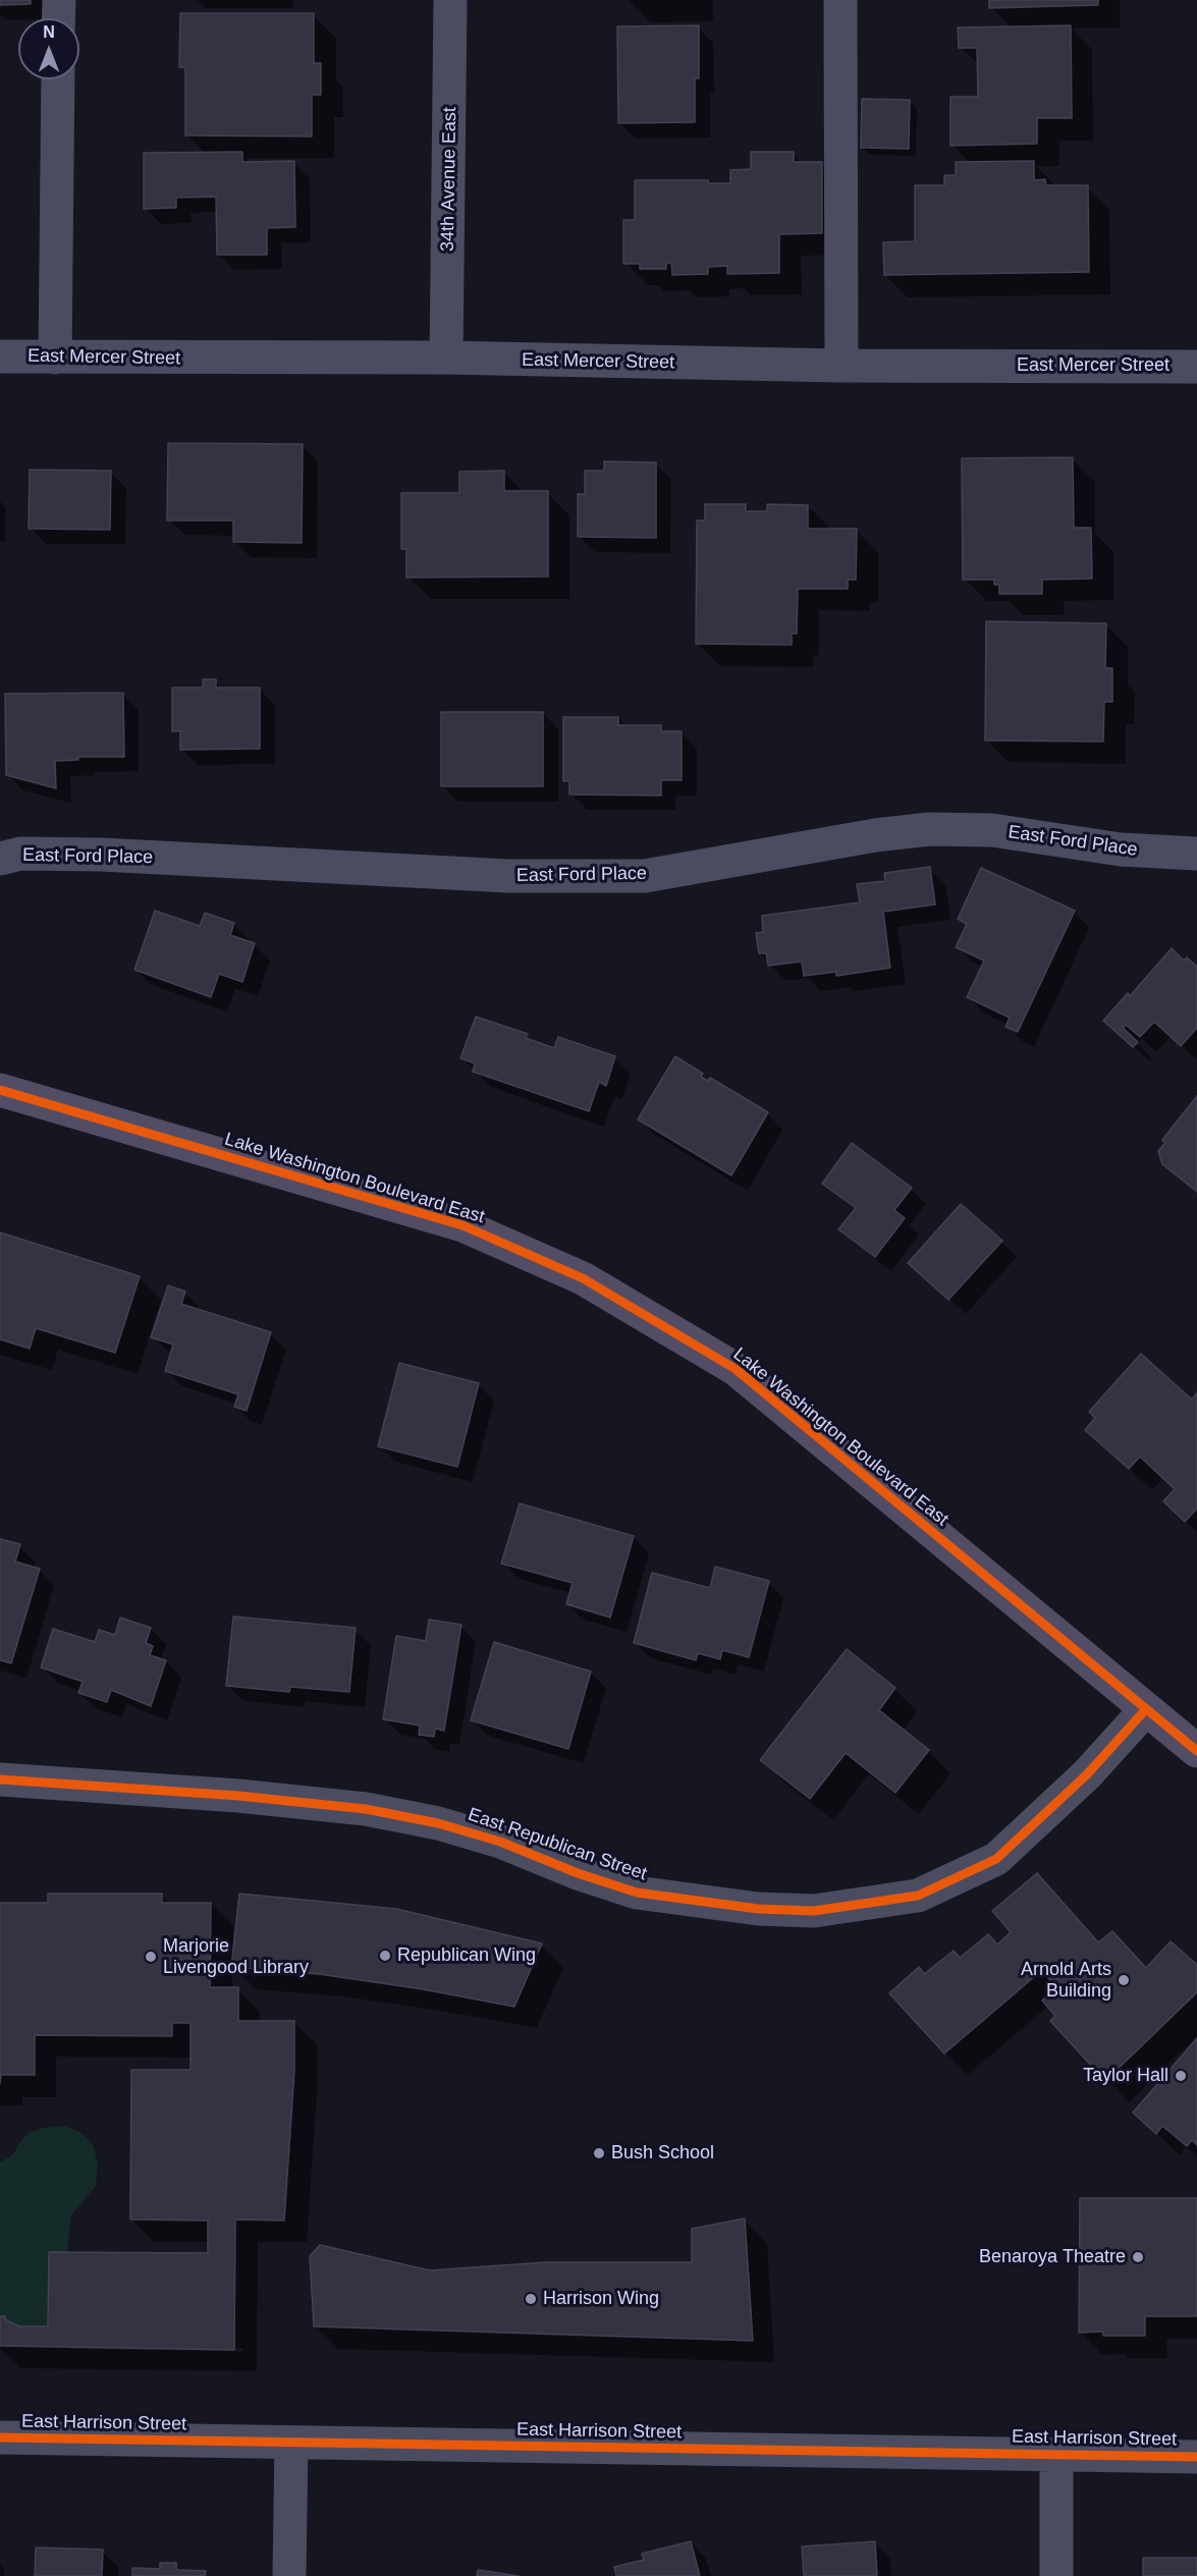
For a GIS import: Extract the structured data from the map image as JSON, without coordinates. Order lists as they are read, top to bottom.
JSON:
{
  "streets": {
    "main road": ["Lake Washington Boulevard East"],
    "street": [
      "34th Avenue East",
      "East Mercer Street",
      "East Ford Place",
      "East Republican Street",
      "East Harrison Street"
    ]
  },
  "crossings": [
    ["34th Avenue East", "East Mercer Street"],
    ["Lake Washington Boulevard East", "East Republican Street"]
  ],
  "places": [
    "Republican Wing",
    "Marjorie Livengood Library",
    "Arnold Arts Building",
    "Taylor Hall",
    "Bush School",
    "Benaroya Theatre",
    "Harrison Wing"
  ],
  "north": "top"
}
